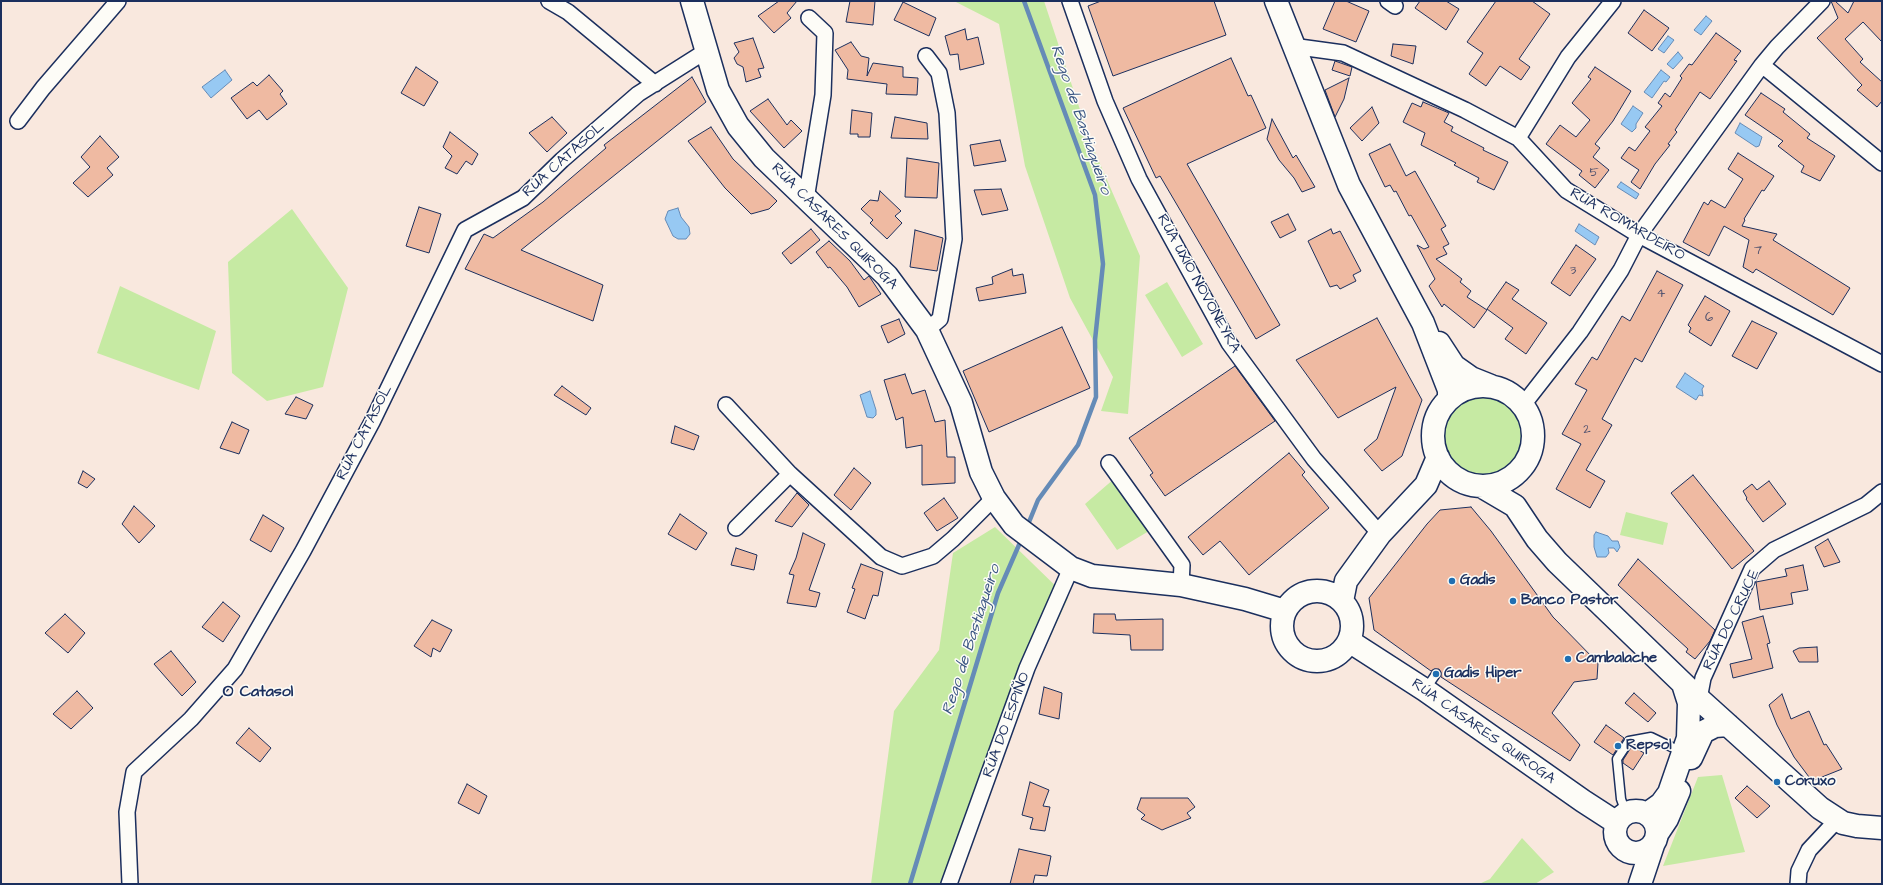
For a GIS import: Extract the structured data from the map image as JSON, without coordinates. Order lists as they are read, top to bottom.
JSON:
{
  "streets": {
    "street": [
      "RÚA CATASOL",
      "RÚA ROMARDEIRO",
      "RÚA CASARES QUIROGA",
      "RÚA UXÍO NOVONEYRA",
      "RÚA DO CRUCE",
      "RÚA DO ESPIÑO"
    ]
  },
  "crossings": [
    ["RÚA CATASOL", "RÚA CASARES QUIROGA"],
    ["RÚA CASARES QUIROGA", "RÚA DO ESPIÑO"]
  ],
  "districts": ["O Catasol"],
  "water": ["Rego de Bastiagueiro"],
  "places": [
    "Gadis",
    "Banco Pastor",
    "Cambalache",
    "Gadis Hiper",
    "Repsol",
    "Coruxo"
  ],
  "house_numbers": [
    "5",
    "7",
    "3",
    "4",
    "6",
    "2"
  ]
}
